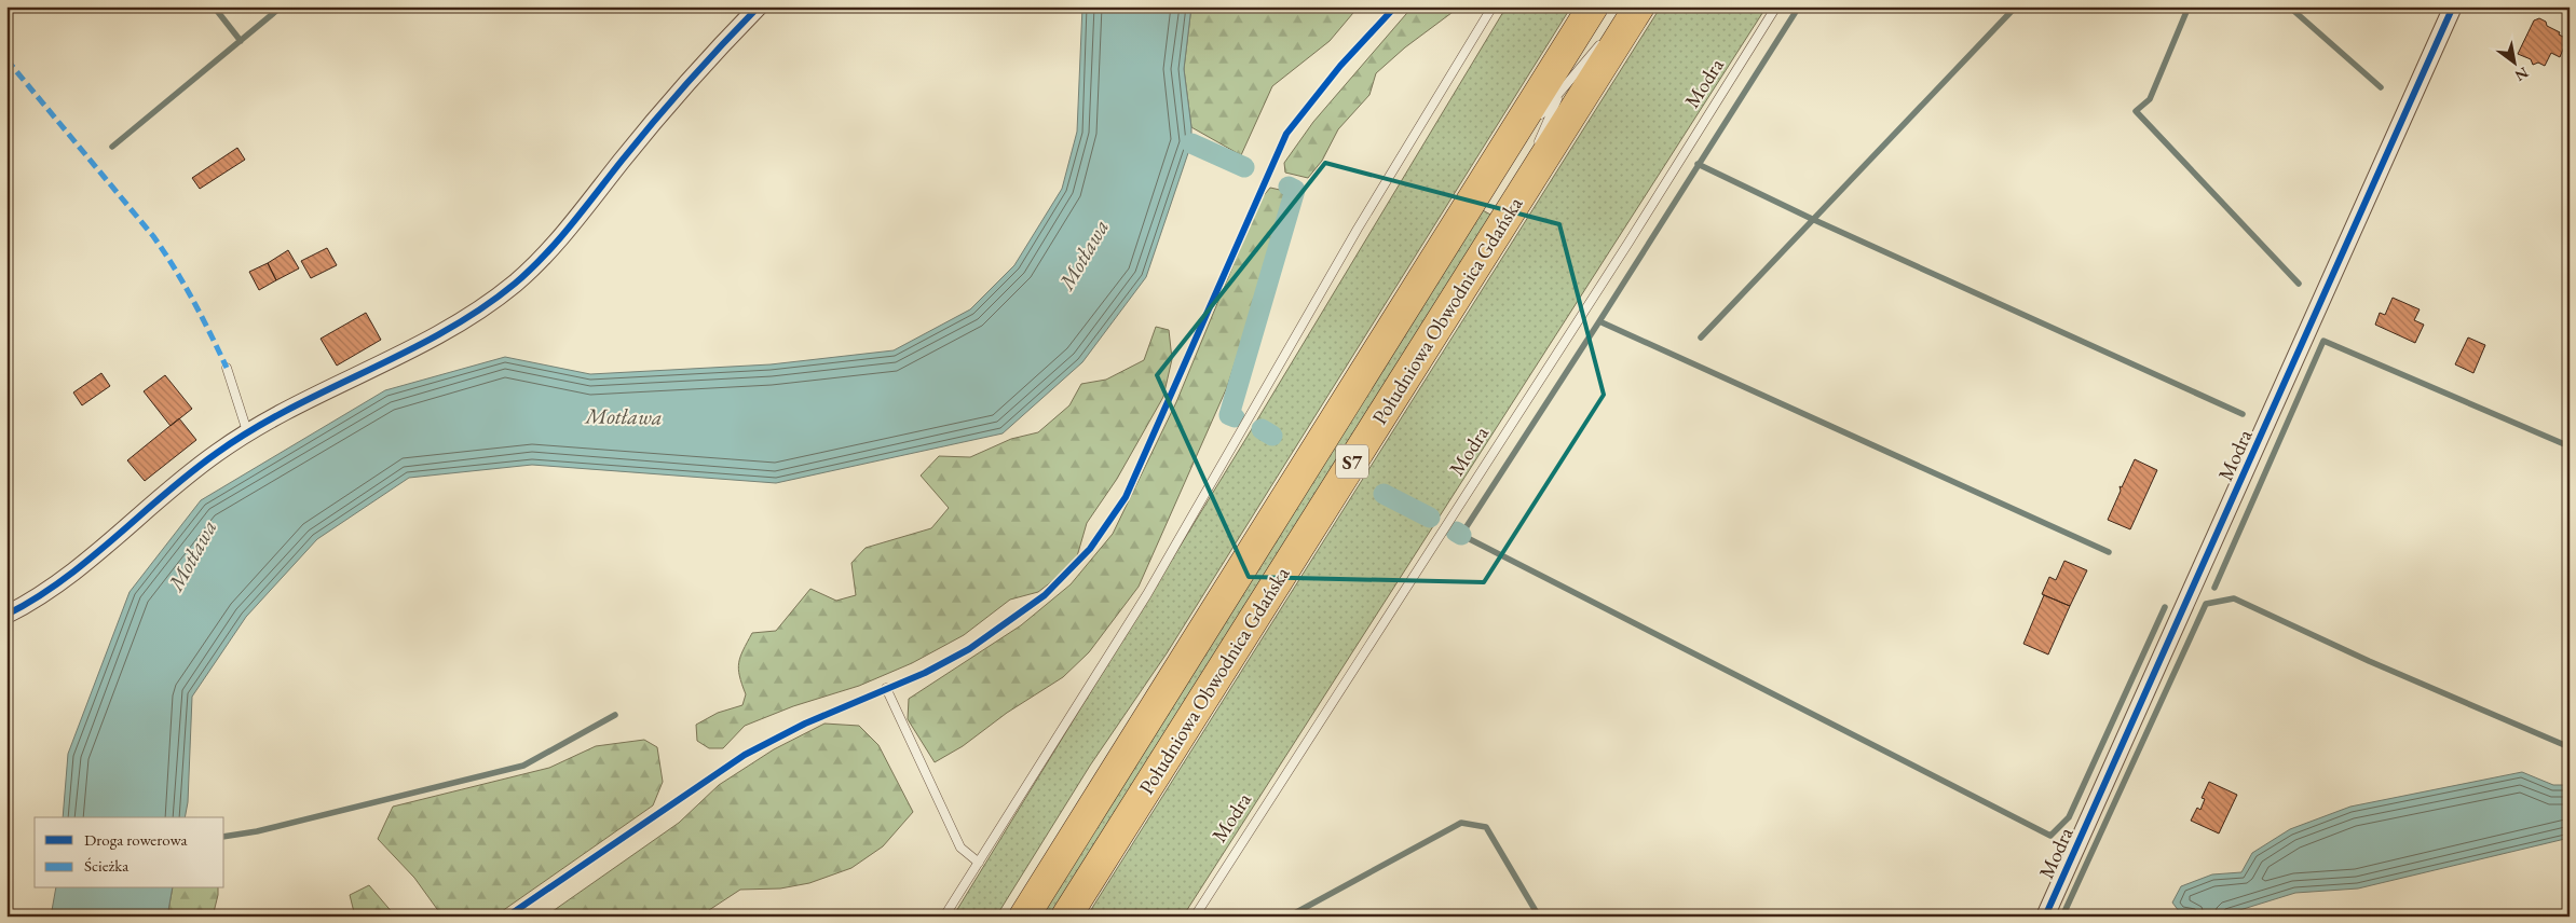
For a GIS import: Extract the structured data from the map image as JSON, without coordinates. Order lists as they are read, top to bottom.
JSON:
{
  "streets": {
    "highway": ["Południowa Obwodnica Gdańska", "S7"],
    "street": ["Modra"]
  },
  "water": ["Motława"],
  "legend": ["Droga rowerowa", "Ścieżka"],
  "north": "bottom right"
}
